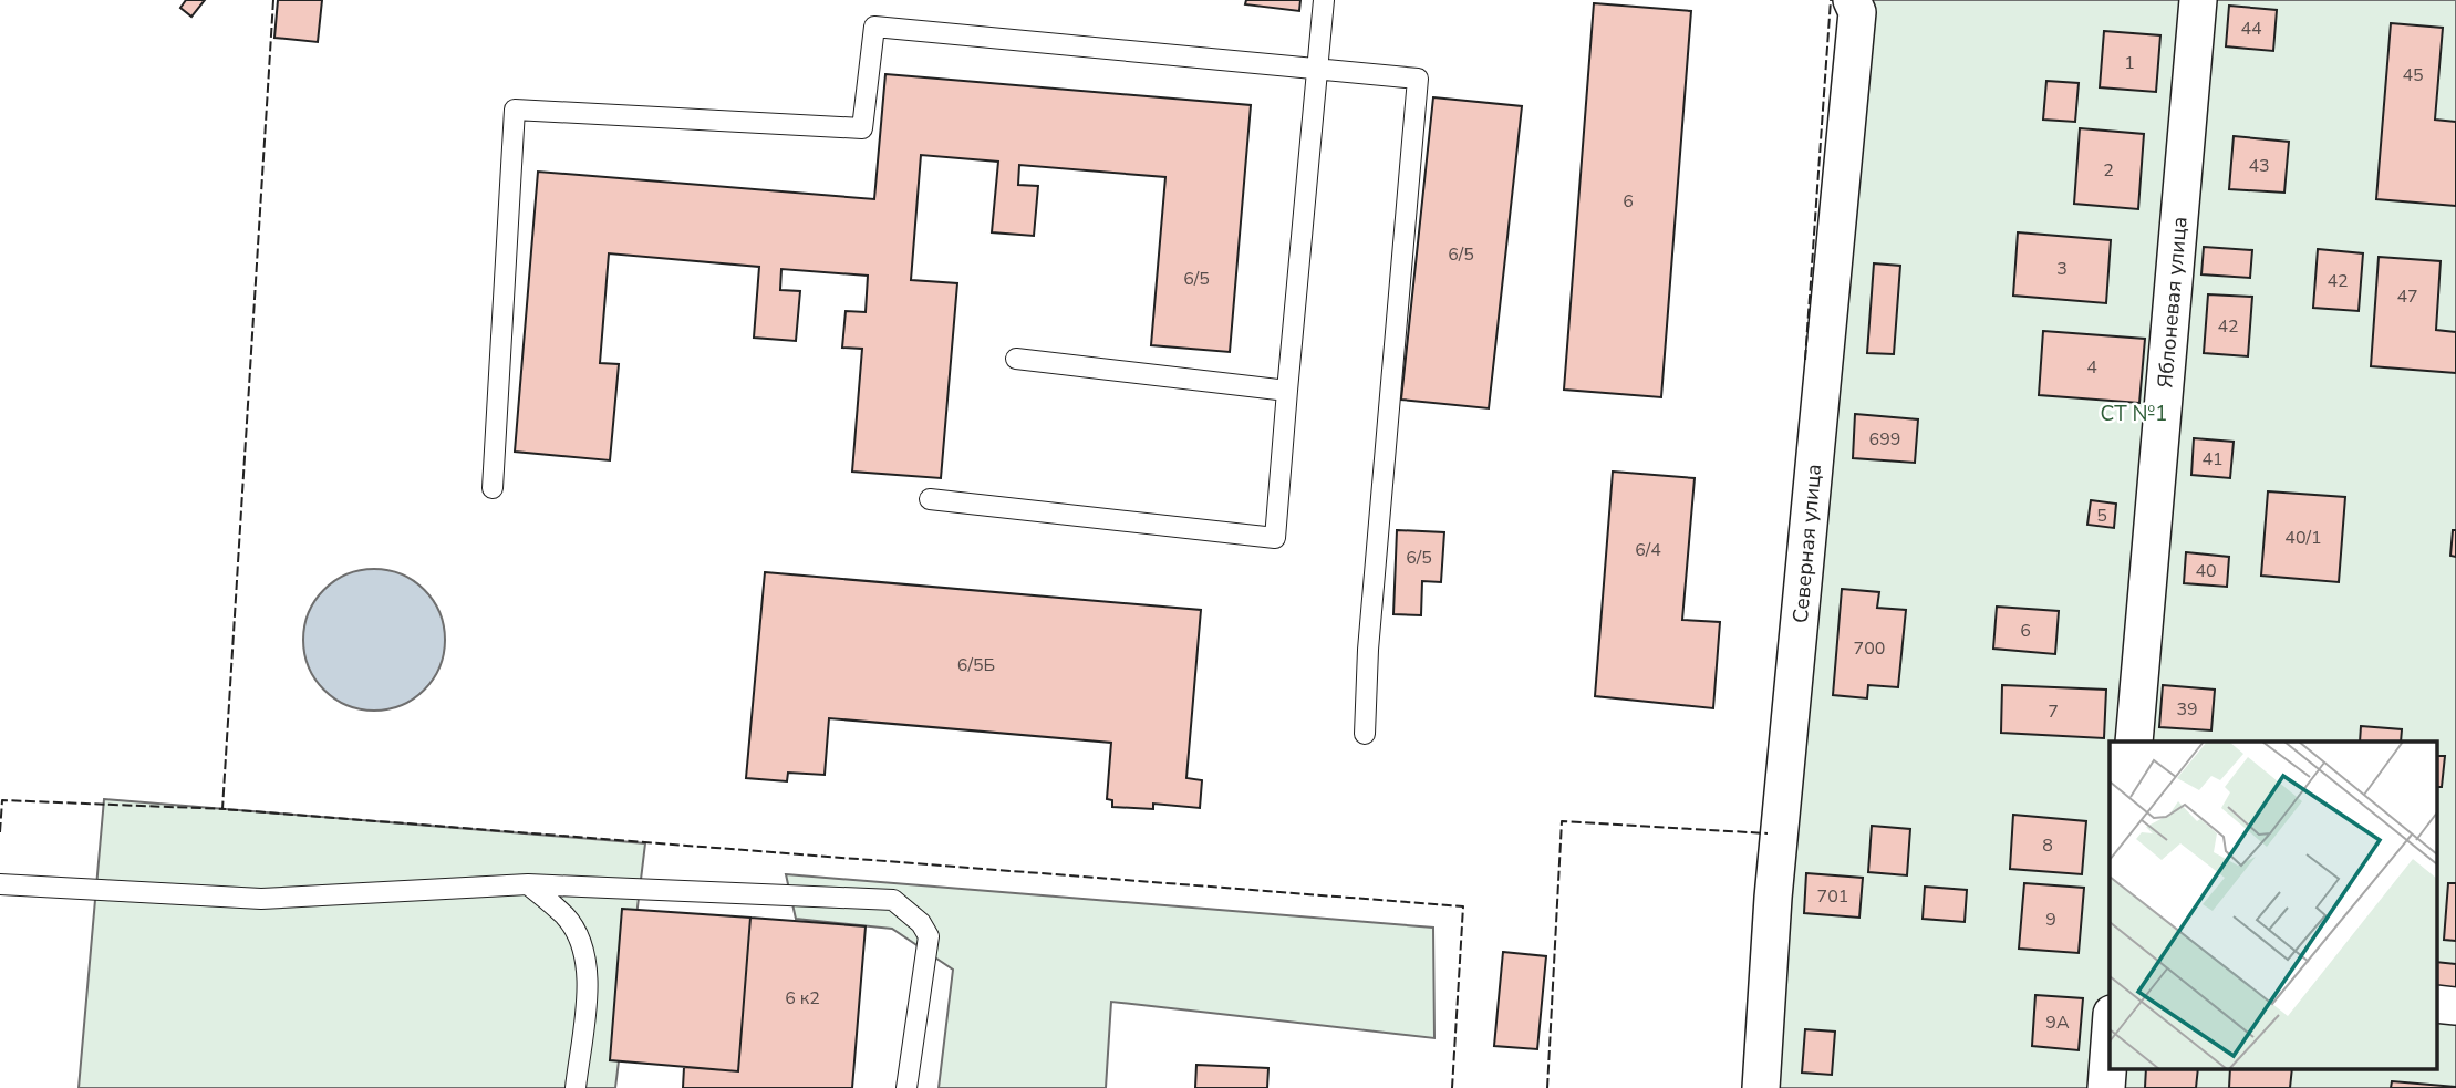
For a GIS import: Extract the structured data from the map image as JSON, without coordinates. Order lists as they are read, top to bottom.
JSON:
{
  "streets": {
    "street": ["Яблоневая улица", "Северная улица"]
  },
  "parks": ["СТ №1"],
  "house_numbers": [
    "44",
    "1",
    "45",
    "43",
    "2",
    "6",
    "6/5",
    "3",
    "6/5",
    "42",
    "47",
    "42",
    "4",
    "699",
    "41",
    "5",
    "40/1",
    "6/4",
    "6/5",
    "40",
    "6",
    "700",
    "6/5Б",
    "39",
    "7",
    "8",
    "701",
    "9",
    "6 к2",
    "9А"
  ]
}
